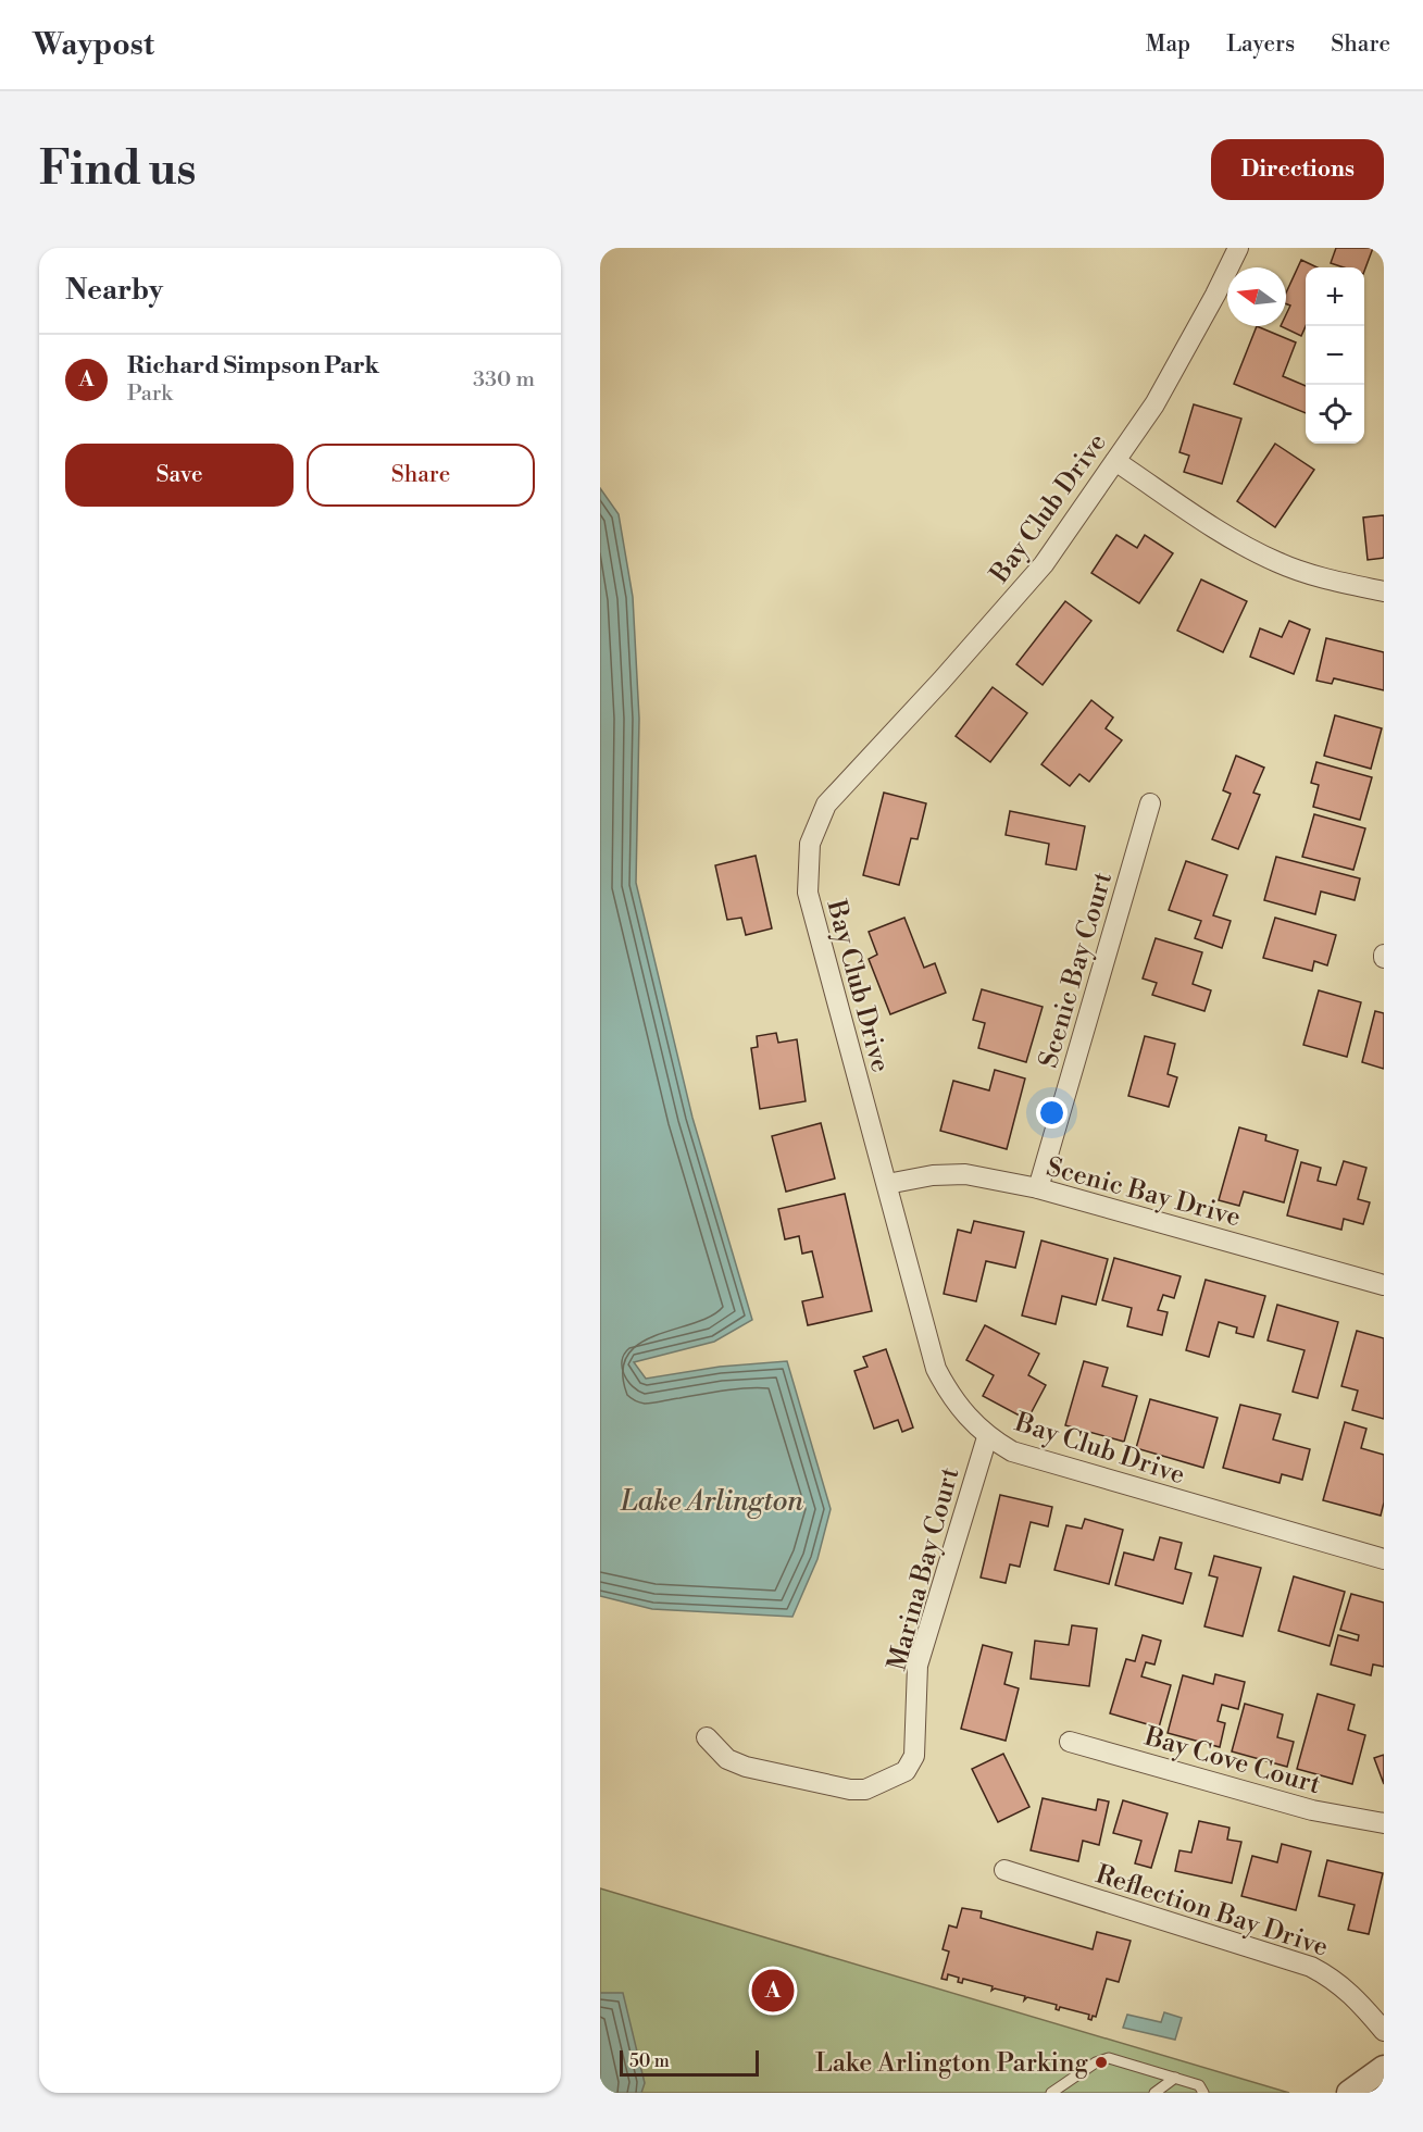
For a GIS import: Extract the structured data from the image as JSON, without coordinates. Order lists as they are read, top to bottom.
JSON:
{
  "streets": {
    "street": [
      "Bay Club Drive",
      "Scenic Bay Court",
      "Scenic Bay Drive",
      "Marina Bay Court",
      "Bay Cove Court",
      "Reflection Bay Drive"
    ]
  },
  "crossings": [
    ["Bay Club Drive", "Scenic Bay Drive"],
    ["Bay Club Drive", "Marina Bay Court"],
    ["Scenic Bay Court", "Scenic Bay Drive"]
  ],
  "water": ["Lake Arlington"],
  "places": ["Lake Arlington Parking"],
  "scale_bar": "50 m",
  "north": "left",
  "page": {
    "header": "Waypost",
    "nav": ["Map", "Layers", "Share"],
    "buttons": [
      "Directions",
      ["Save", "Share"]
    ],
    "title": "Find us",
    "heading": "Nearby",
    "map_buttons": ["+", "−"],
    "list": [
      {
        "mark": "A",
        "name": "Richard Simpson Park",
        "note": "Park",
        "value": "330 m"
      }
    ],
    "pins": "A",
    "scale": "50 m"
  }
}
